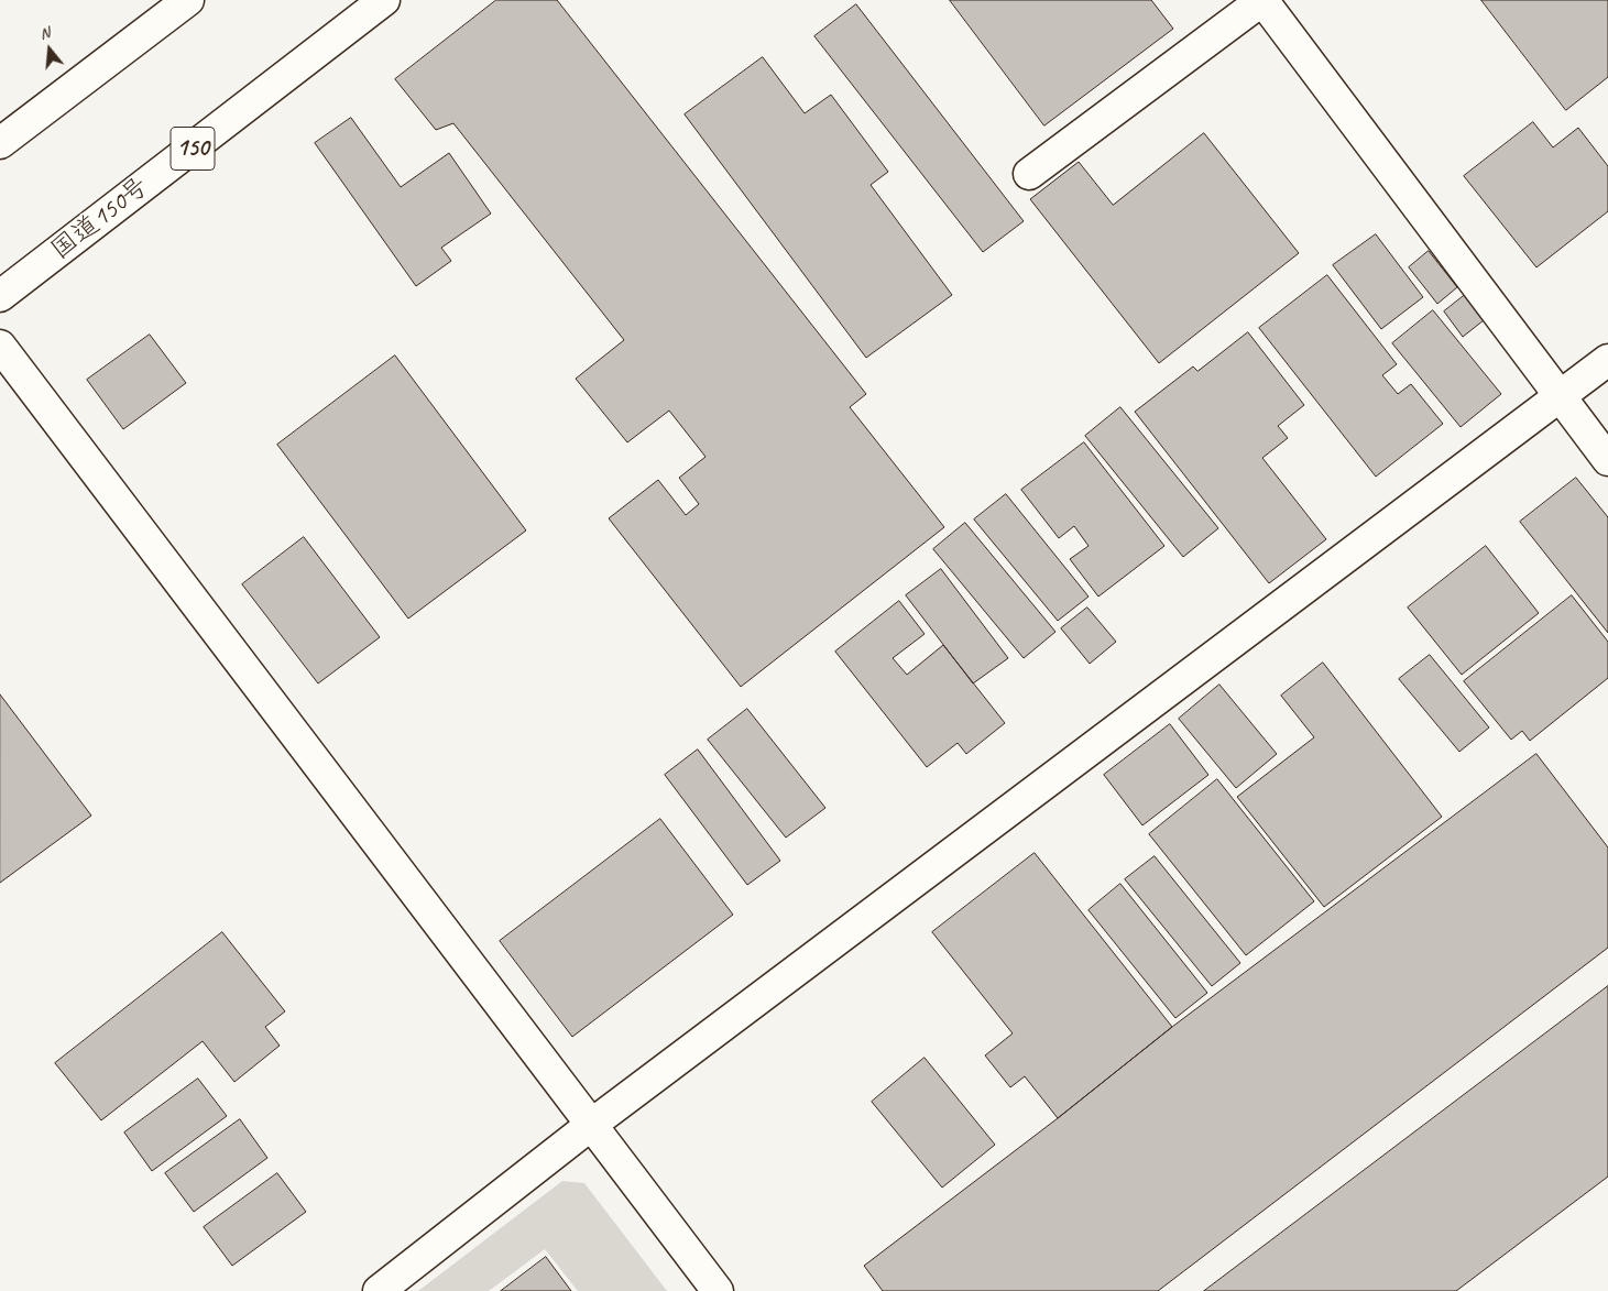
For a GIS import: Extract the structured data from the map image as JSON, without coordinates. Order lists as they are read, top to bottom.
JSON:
{
  "streets": {
    "main road": ["150", "国道150号"]
  },
  "north": "top"
}
